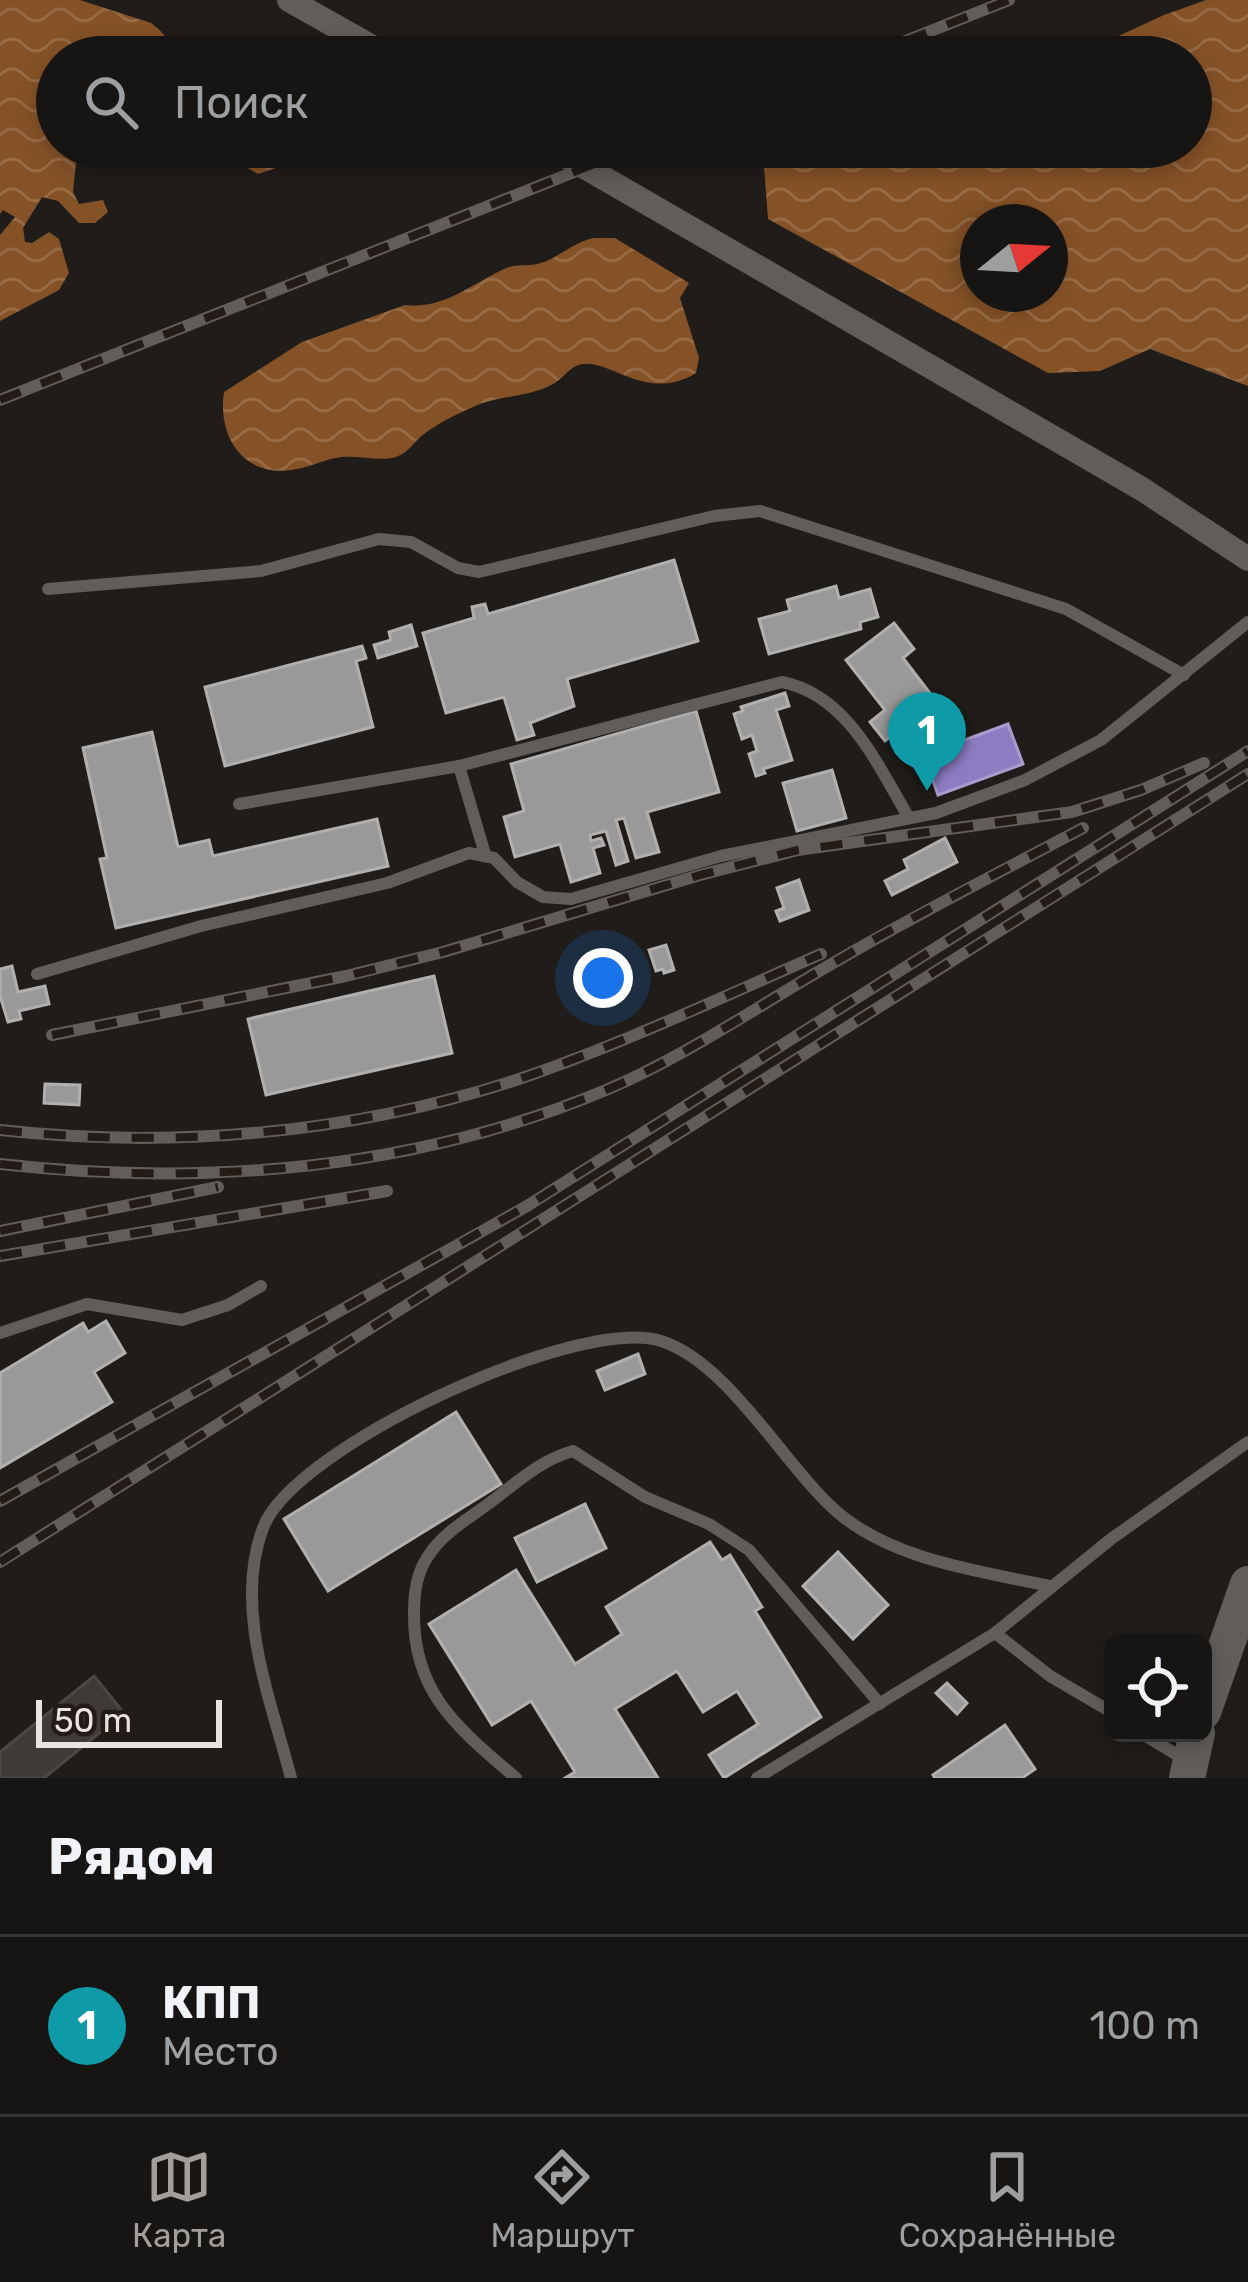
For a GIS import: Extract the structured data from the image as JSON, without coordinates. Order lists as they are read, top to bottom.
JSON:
{
  "scale_bar": "50 m",
  "north": "right",
  "page": {
    "search": "Поиск",
    "pins": "1",
    "scale": "50 m",
    "heading": "Рядом",
    "list": [
      {
        "mark": "1",
        "name": "КПП",
        "note": "Место",
        "value": "100 m"
      }
    ],
    "nav": ["Карта", "Маршрут", "Сохранённые"]
  }
}
